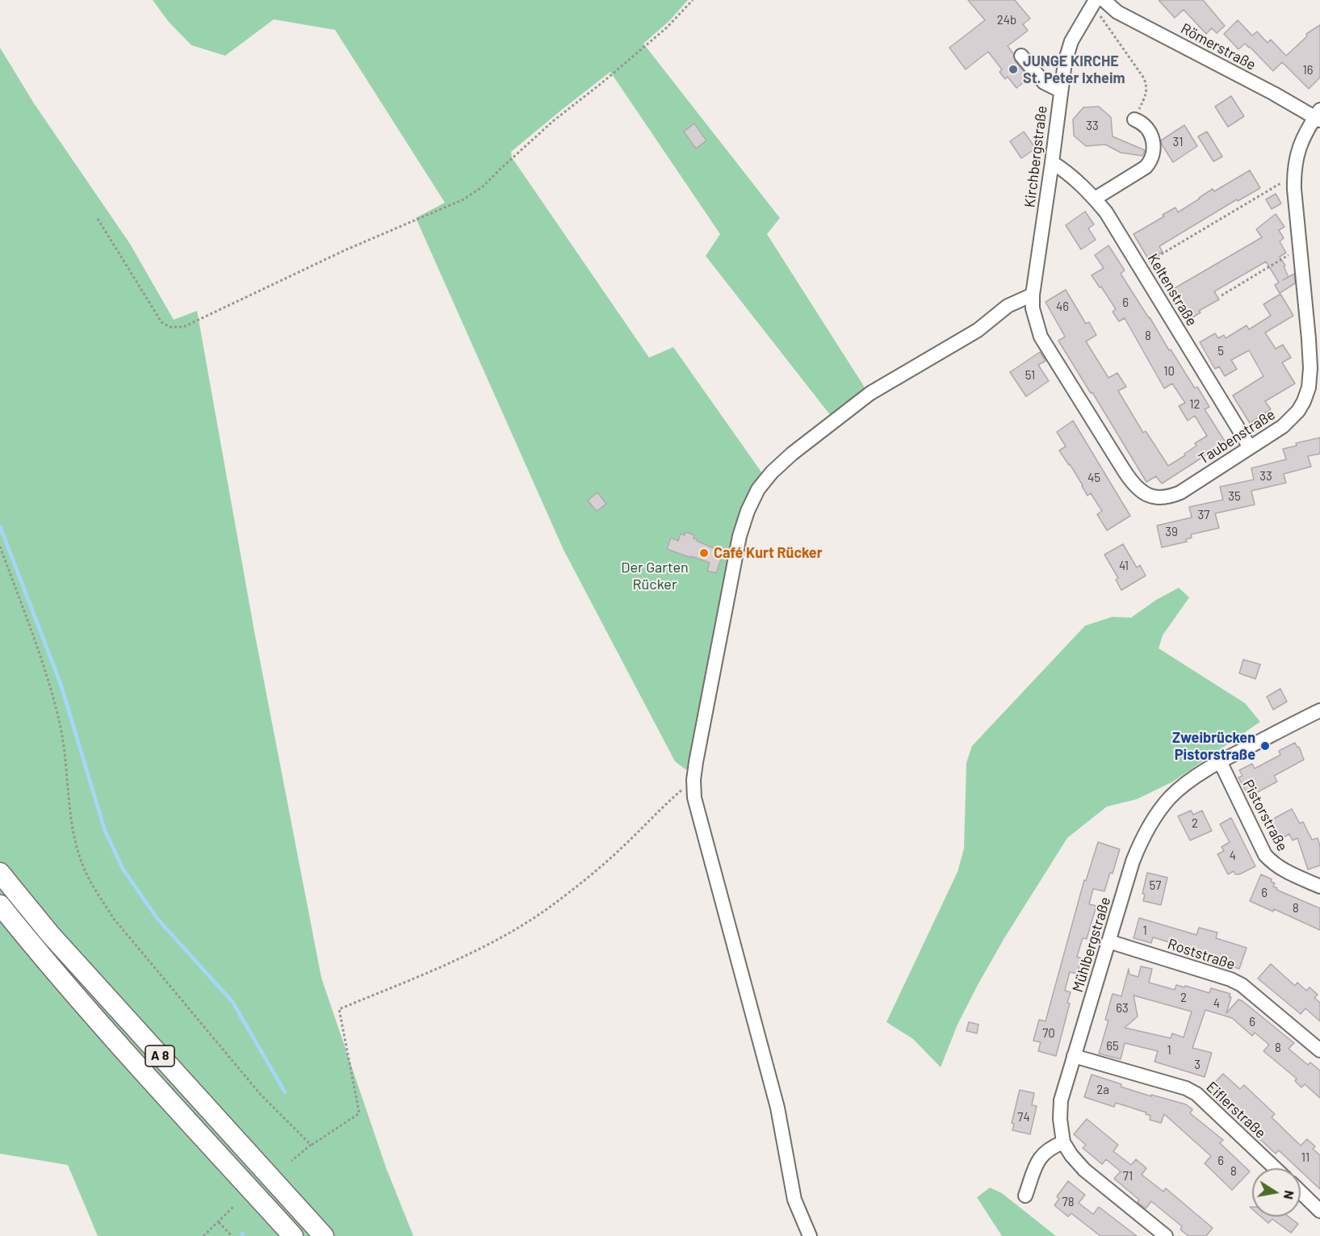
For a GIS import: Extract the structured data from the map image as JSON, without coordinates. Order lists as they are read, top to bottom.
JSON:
{
  "streets": {
    "highway": ["A 8"],
    "street": [
      "Römerstraße",
      "Kirchbergstraße",
      "Keltenstraße",
      "Taubenstraße",
      "Pistorstraße",
      "Mühlbergstraße",
      "Roststraße",
      "Eiflerstraße"
    ]
  },
  "crossings": [
    ["Römerstraße", "Kirchbergstraße"],
    ["Römerstraße", "Taubenstraße"],
    ["Kirchbergstraße", "Keltenstraße"],
    ["Kirchbergstraße", "Taubenstraße"],
    ["Keltenstraße", "Taubenstraße"],
    ["Pistorstraße", "Mühlbergstraße"],
    ["Mühlbergstraße", "Roststraße"],
    ["Mühlbergstraße", "Eiflerstraße"]
  ],
  "parks": ["Der Garten Rücker"],
  "places": ["JUNGE KIRCHE St. Peter Ixheim", "Café Kurt Rücker", "Zweibrücken Pistorstraße"],
  "house_numbers": [
    "24b",
    "16",
    "33",
    "31",
    "6",
    "46",
    "8",
    "5",
    "10",
    "51",
    "12",
    "33",
    "45",
    "35",
    "37",
    "39",
    "41",
    "2",
    "4",
    "57",
    "6",
    "8",
    "1",
    "2",
    "4",
    "63",
    "6",
    "70",
    "65",
    "8",
    "1",
    "3",
    "2a",
    "74",
    "11",
    "6",
    "8",
    "71",
    "78"
  ],
  "north": "right"
}
